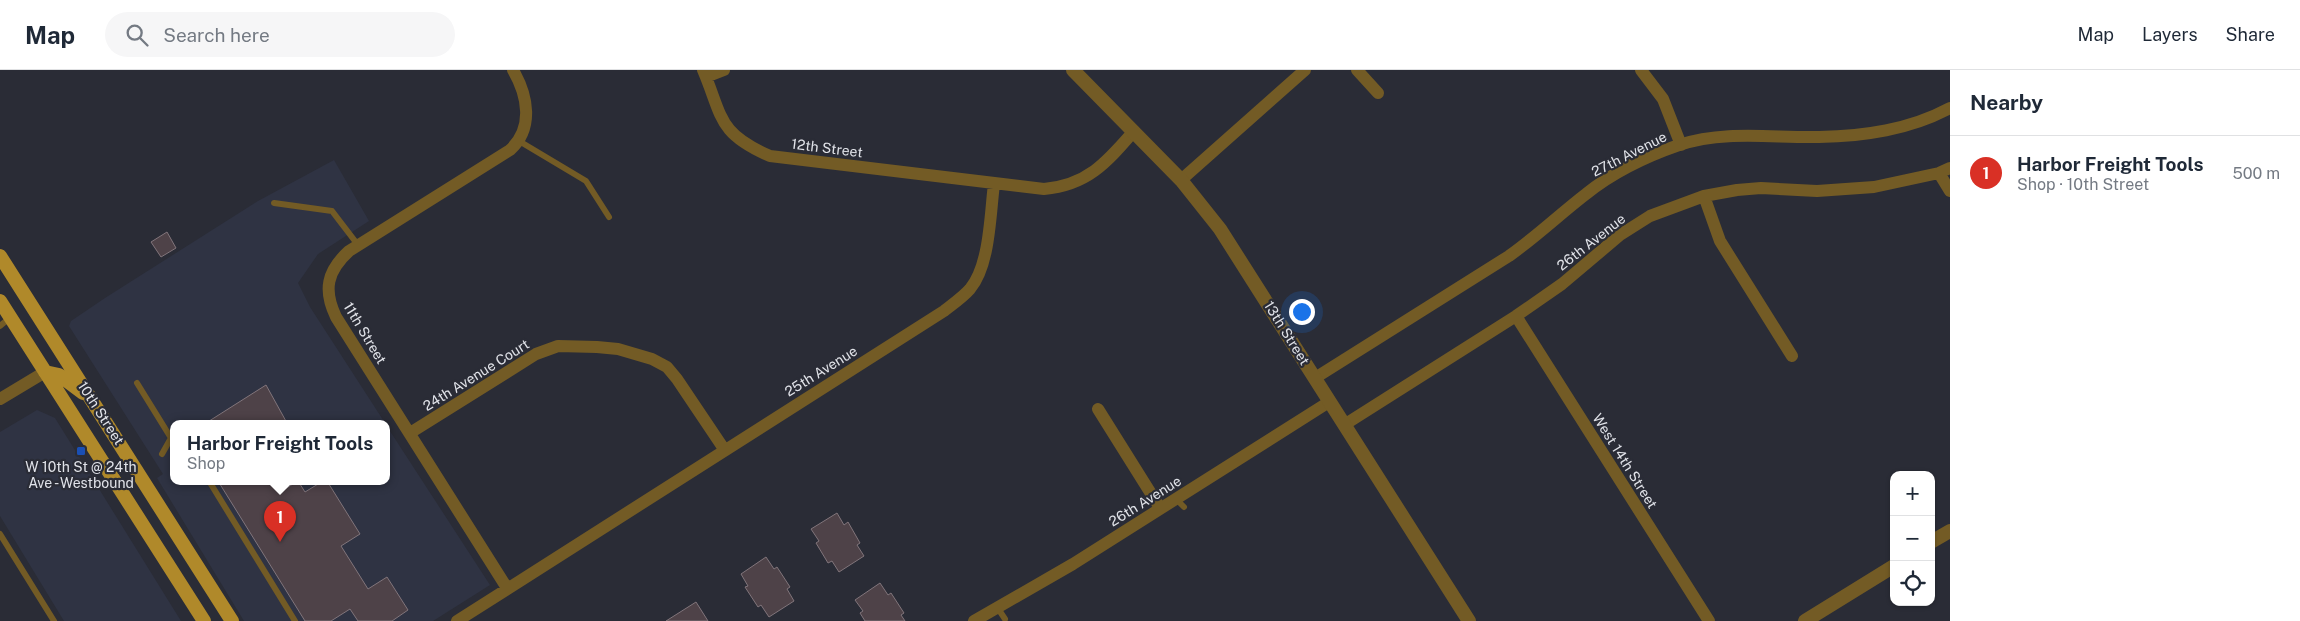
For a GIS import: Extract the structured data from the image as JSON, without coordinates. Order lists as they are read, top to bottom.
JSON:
{
  "streets": {
    "main road": ["10th Street"],
    "street": [
      "12th Street",
      "27th Avenue",
      "26th Avenue",
      "11th Street",
      "13th Street",
      "25th Avenue",
      "24th Avenue Court",
      "West 14th Street"
    ]
  },
  "crossings": [
    ["12th Street", "25th Avenue"],
    ["27th Avenue", "13th Street"],
    ["26th Avenue", "13th Street"],
    ["26th Avenue", "West 14th Street"],
    ["11th Street", "25th Avenue"],
    ["11th Street", "24th Avenue Court"],
    ["25th Avenue", "24th Avenue Court"]
  ],
  "places": {
    "transit": ["W 10th St @ 24th Ave - Westbound"]
  },
  "page": {
    "header": "Map",
    "search": "Search here",
    "nav": ["Map", "Layers", "Share"],
    "heading": "Nearby",
    "list": [
      {
        "mark": "1",
        "name": "Harbor Freight Tools",
        "note": "Shop · 10th Street",
        "value": "500 m"
      }
    ],
    "popup": ["Harbor Freight Tools", "Shop"],
    "map_buttons": ["+", "−"],
    "pins": "1"
  }
}
